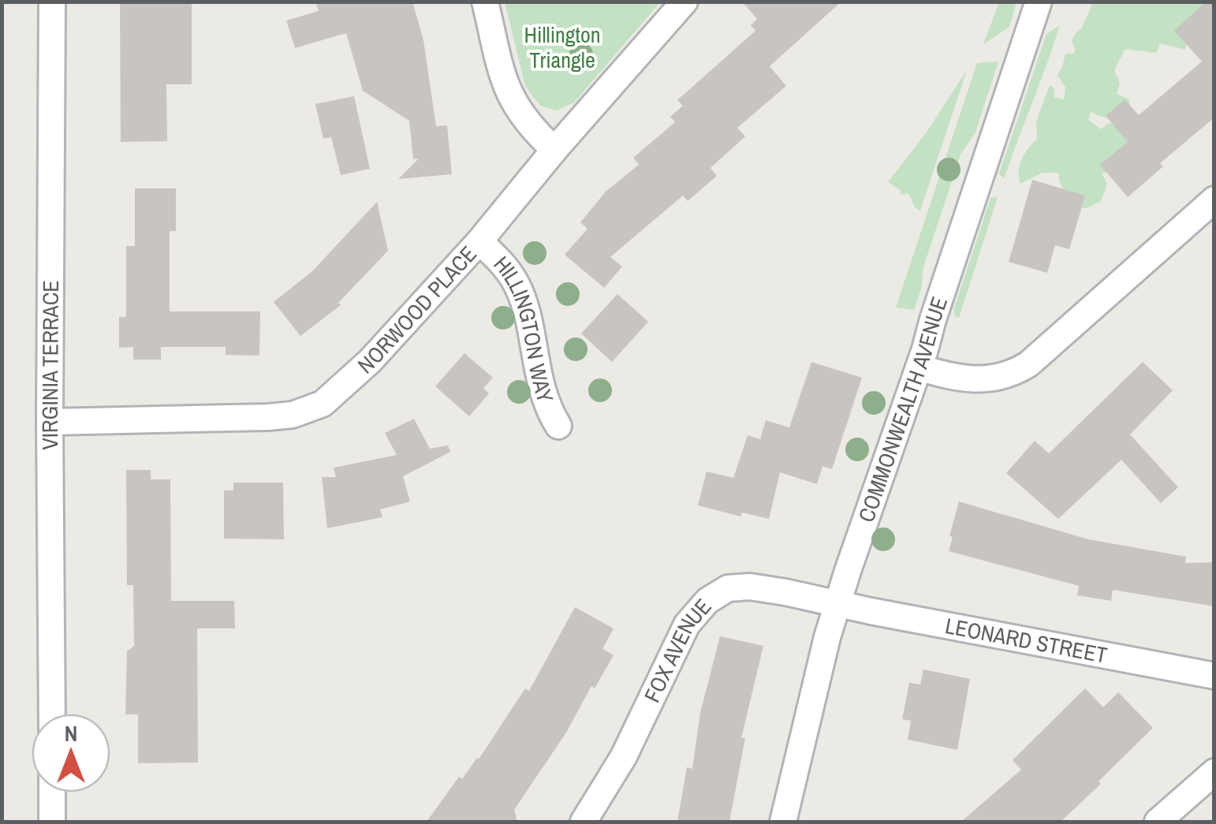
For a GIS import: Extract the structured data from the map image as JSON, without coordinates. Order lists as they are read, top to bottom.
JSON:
{
  "streets": {
    "street": [
      "NORWOOD PLACE",
      "HILLINGTON WAY",
      "VIRGINIA TERRACE",
      "COMMONWEALTH AVENUE",
      "LEONARD STREET",
      "FOX AVENUE"
    ]
  },
  "crossings": [
    ["NORWOOD PLACE", "HILLINGTON WAY"],
    ["NORWOOD PLACE", "VIRGINIA TERRACE"],
    ["COMMONWEALTH AVENUE", "LEONARD STREET"],
    ["COMMONWEALTH AVENUE", "FOX AVENUE"],
    ["LEONARD STREET", "FOX AVENUE"]
  ],
  "parks": ["Hillington Triangle"],
  "north": "top"
}
